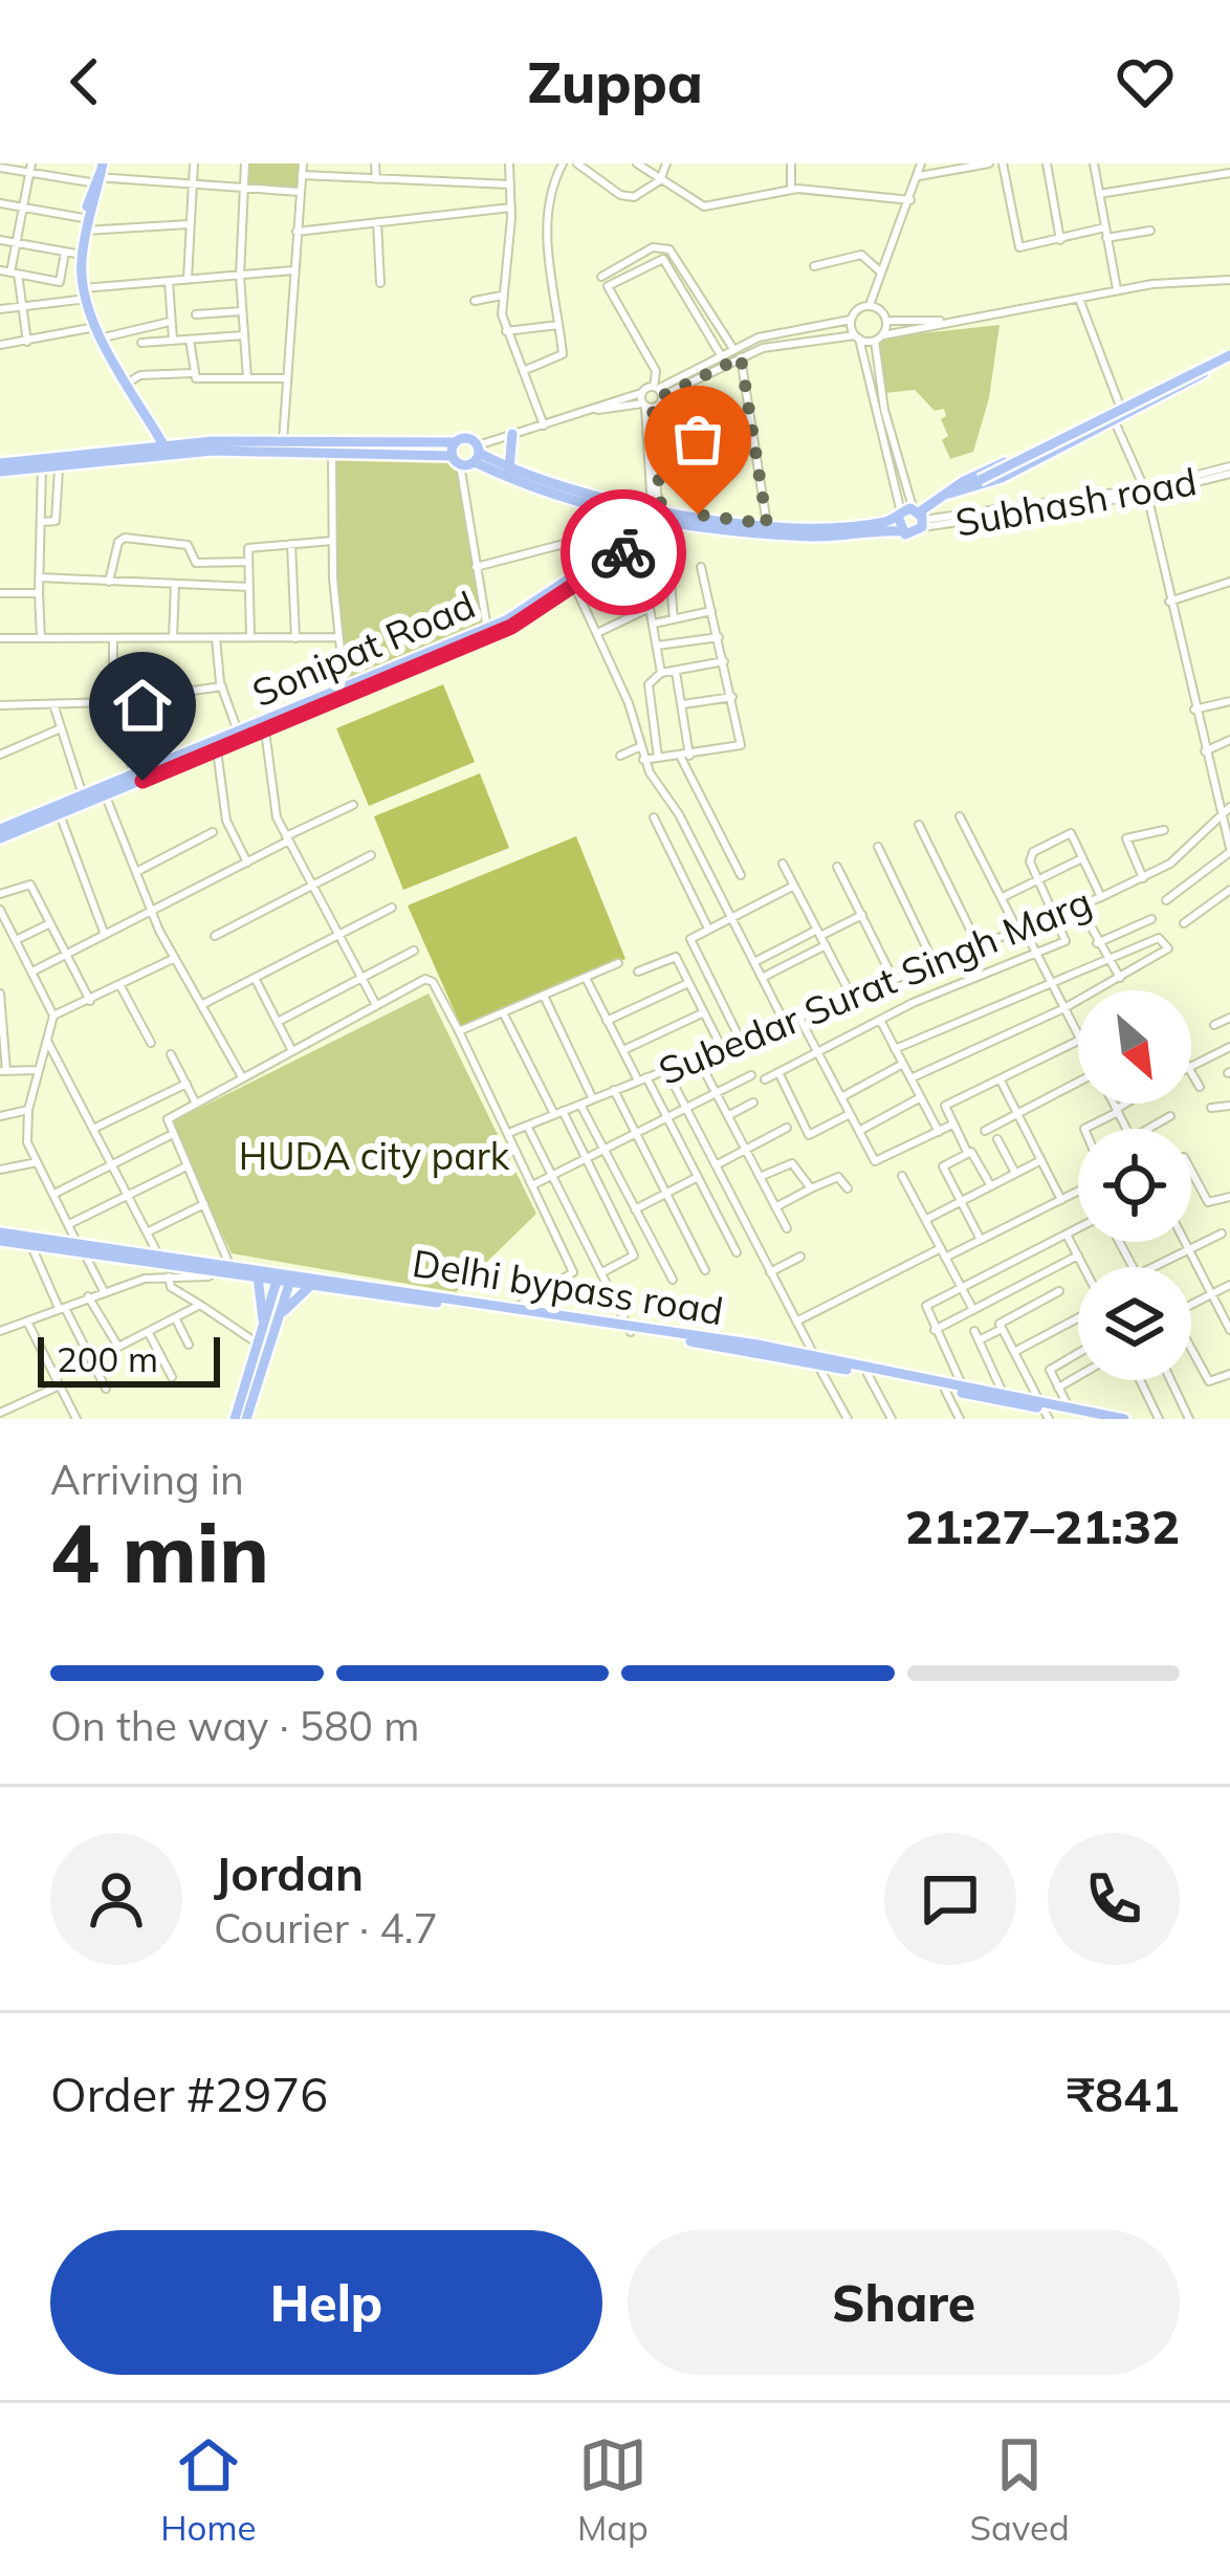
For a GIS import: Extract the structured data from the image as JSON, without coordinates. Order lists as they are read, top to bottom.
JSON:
{
  "streets": {
    "main road": ["Sonipat Road", "Delhi bypass road"],
    "street": ["Subhash road", "Subedar Surat Singh Marg"]
  },
  "parks": ["HUDA city park"],
  "scale_bar": "200 m",
  "north": "bottom right",
  "page": {
    "header": "Zuppa",
    "scale": "200 m",
    "heading": ["4 min", "Arriving in", "21:27–21:32"],
    "panel": [
      "Jordan",
      "Courier · 4.7",
      "Order #2976",
      "₹841"
    ],
    "bar": "On the way · 580 m",
    "buttons": ["Help", "Share"],
    "tabs": ["Home", "Map", "Saved"]
  }
}
